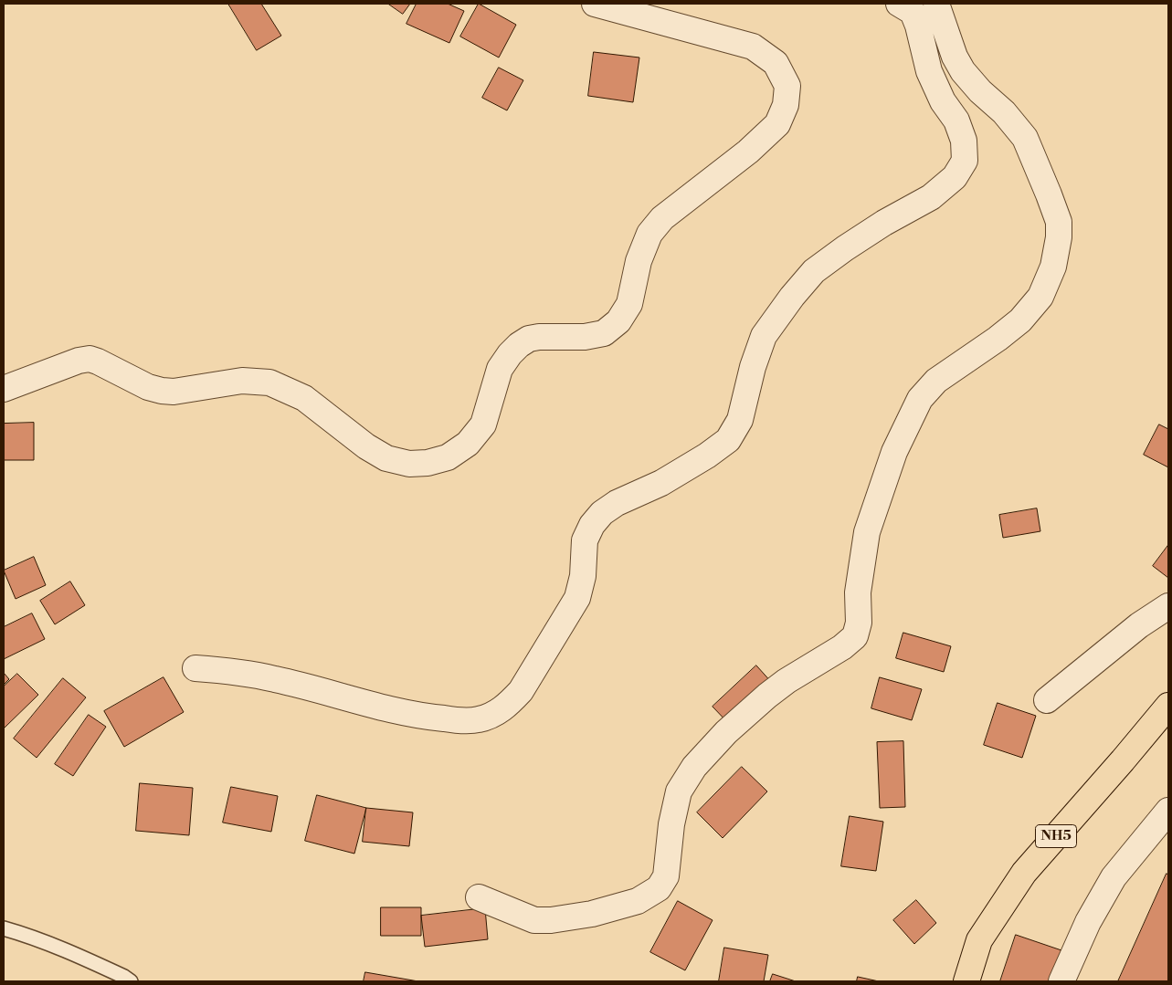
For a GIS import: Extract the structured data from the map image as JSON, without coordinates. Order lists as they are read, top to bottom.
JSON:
{
  "streets": {
    "highway": ["NH5"]
  }
}
